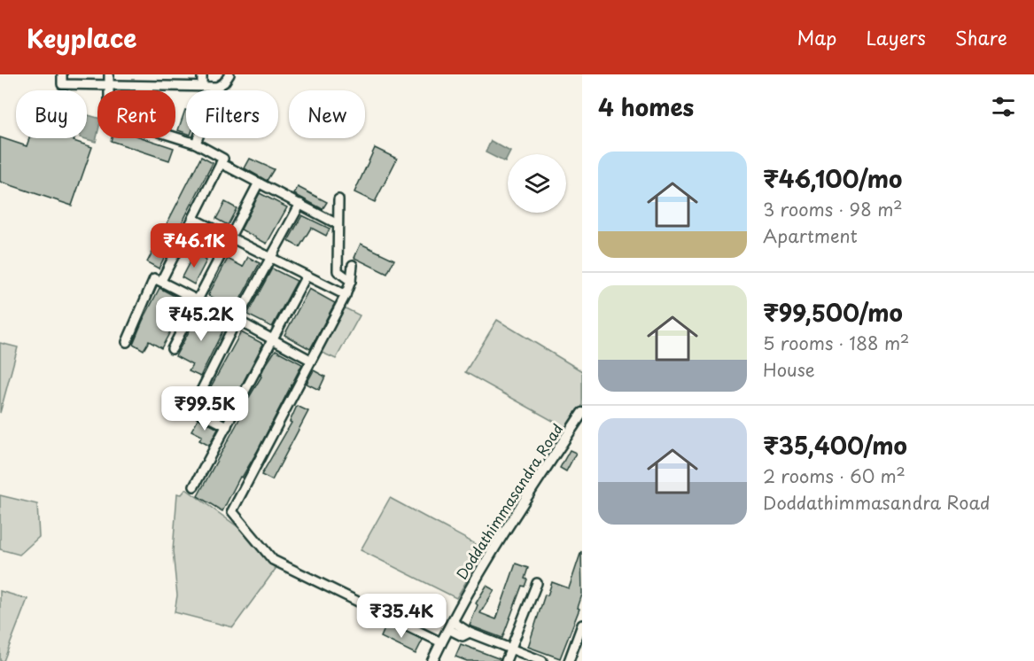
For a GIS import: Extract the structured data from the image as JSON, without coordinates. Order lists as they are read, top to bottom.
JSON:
{
  "streets": {
    "street": ["Doddathimmasandra Road"]
  },
  "page": {
    "header": "Keyplace",
    "nav": ["Map", "Layers", "Share"],
    "heading": "4 homes",
    "chip": [
      "Buy",
      "Rent",
      "Filters",
      "New"
    ],
    "list": [
      {
        "name": "₹46,100/mo",
        "note": "3 rooms · 98 m² · Apartment"
      },
      {
        "name": "₹99,500/mo",
        "note": "5 rooms · 188 m² · House"
      },
      {
        "name": "₹35,400/mo",
        "note": "2 rooms · 60 m² · Doddathimmasandra Road"
      }
    ],
    "price": [
      "₹46.1K",
      "₹45.2K",
      "₹99.5K",
      "₹35.4K"
    ]
  }
}
